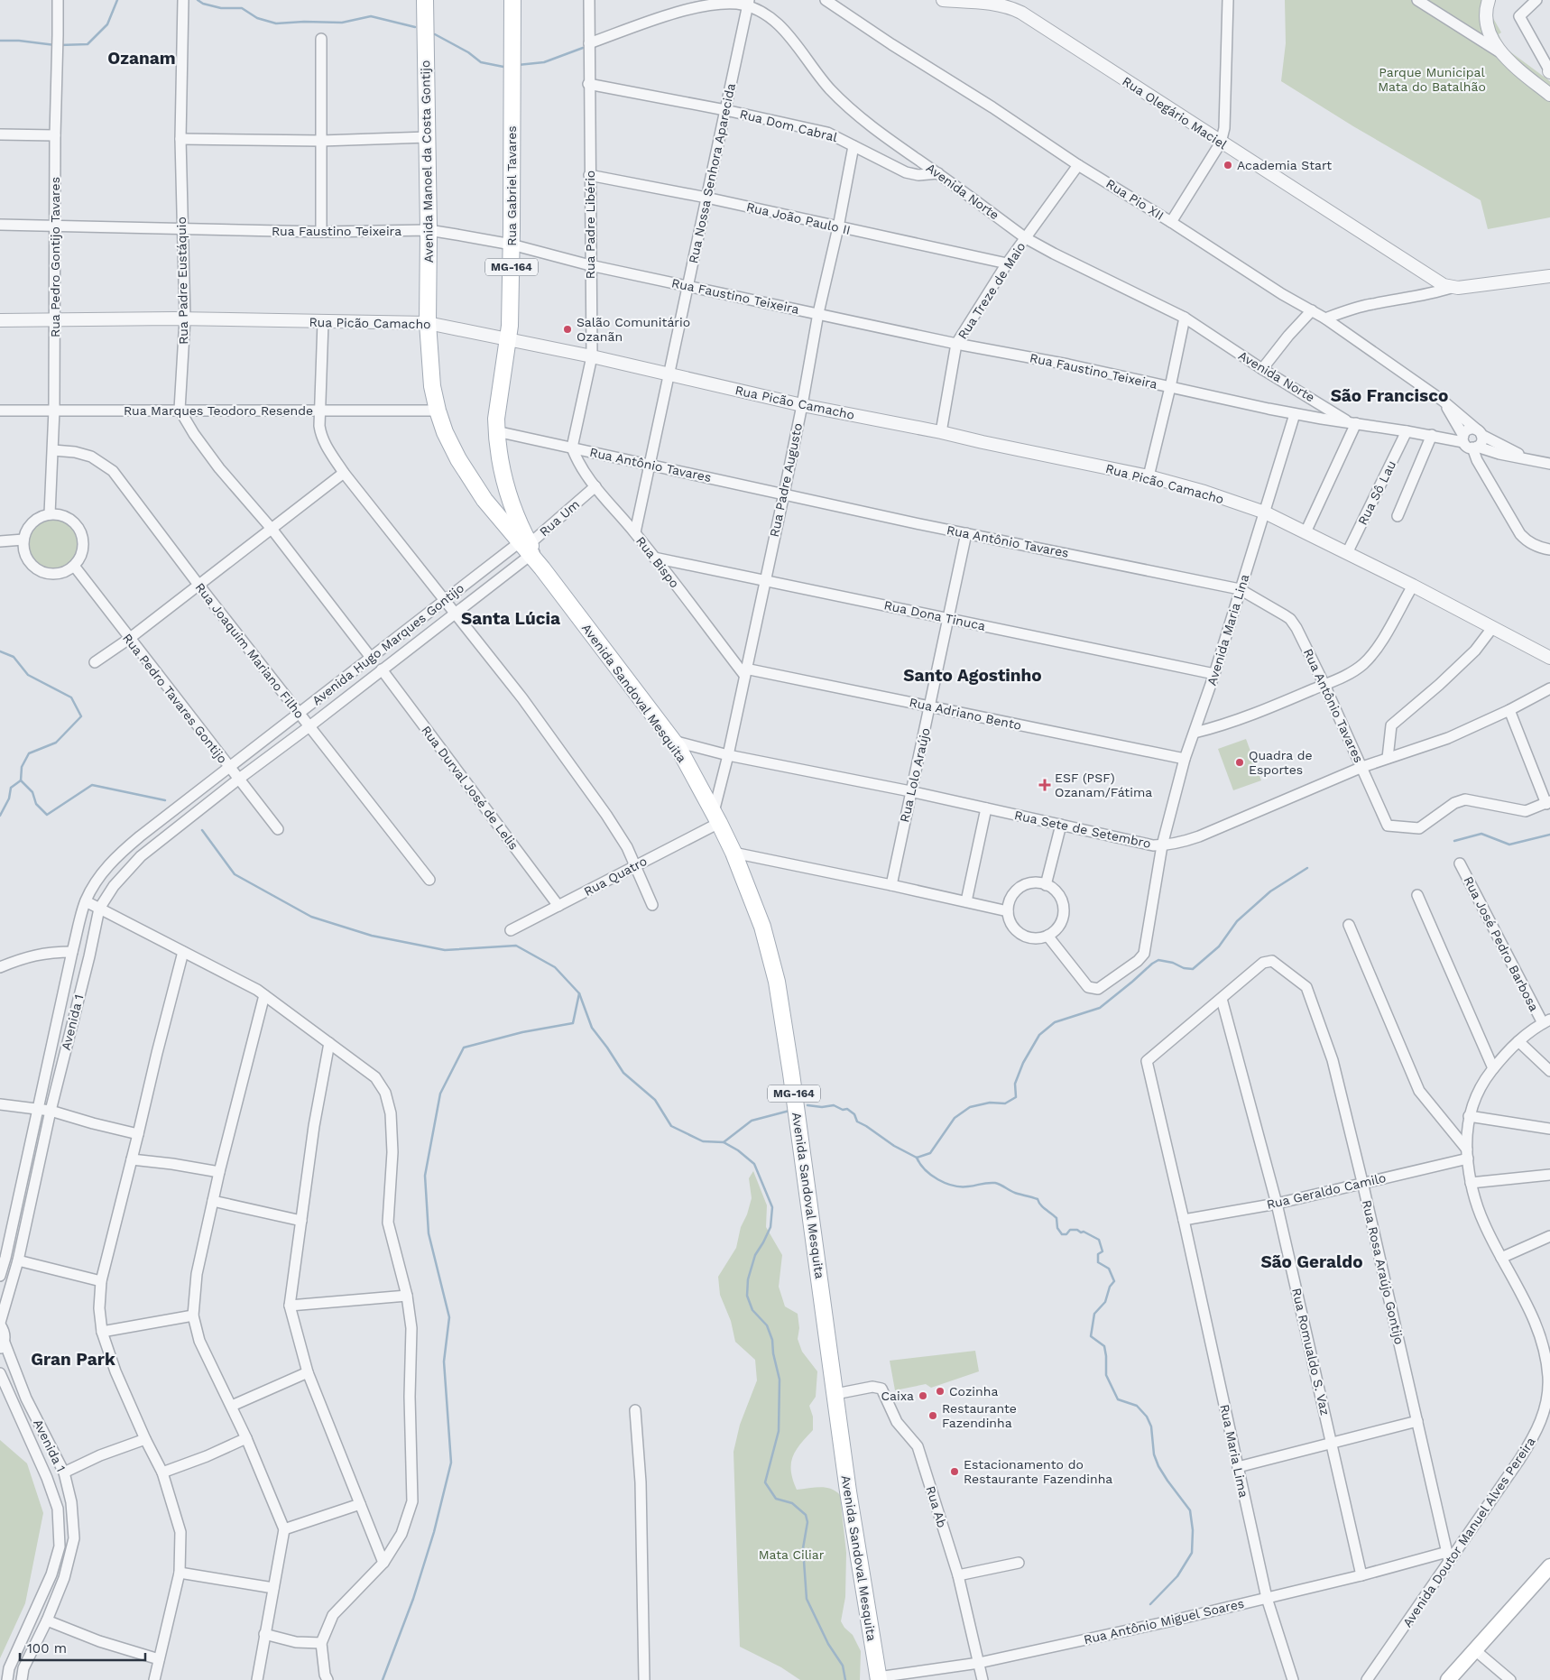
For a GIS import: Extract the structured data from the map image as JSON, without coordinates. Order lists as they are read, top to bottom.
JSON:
{
  "streets": {
    "main road": [
      "Avenida Manoel da Costa Gontijo",
      "Rua Gabriel Tavares",
      "MG-164",
      "Avenida Sandoval Mesquita"
    ],
    "street": [
      "Rua Olegário Maciel",
      "Rua Dom Cabral",
      "Rua Nossa Senhora Aparecida",
      "Avenida Norte",
      "Rua Pio XII",
      "Rua João Paulo II",
      "Rua Padre Libério",
      "Rua Faustino Teixeira",
      "Rua Pedro Gontijo Tavares",
      "Rua Padre Eustáquio",
      "Rua Treze de Maio",
      "Rua Picão Camacho",
      "Rua Marques Teodoro Resende",
      "Rua Antônio Tavares",
      "Rua Padre Augusto",
      "Rua Sô Lau",
      "Rua Um",
      "Rua Bispo",
      "Rua Dona Tinuca",
      "Avenida Maria Lina",
      "Avenida Hugo Marques Gontijo",
      "Rua Joaquim Mariano Filho",
      "Rua Pedro Tavares Gontijo",
      "Rua Adriano Bento",
      "Rua Lolo Araújo",
      "Rua Durval José de Lelis",
      "Rua Sete de Setembro",
      "Rua Quatro",
      "Rua José Pedro Barbosa",
      "Avenida 1",
      "Rua Geraldo Camilo",
      "Rua Rosa Araújo Gontijo",
      "Rua Romualdo S. Vaz",
      "Rua Maria Lima",
      "Rua Ab",
      "Avenida Doutor Manuel Alves Pereira",
      "Rua Antônio Miguel Soares"
    ]
  },
  "crossings": [
    ["Rua Dom Cabral", "Rua Nossa Senhora Aparecida"],
    ["Rua Dom Cabral", "Avenida Norte"],
    ["Rua Dom Cabral", "Rua Padre Libério"],
    ["Rua Dom Cabral", "Rua Padre Augusto"],
    ["Avenida Manoel da Costa Gontijo", "Rua Faustino Teixeira"],
    ["Avenida Manoel da Costa Gontijo", "Rua Picão Camacho"],
    ["Avenida Manoel da Costa Gontijo", "Avenida Sandoval Mesquita"],
    ["Rua Nossa Senhora Aparecida", "Avenida Norte"],
    ["Rua Nossa Senhora Aparecida", "Rua João Paulo II"],
    ["Rua Nossa Senhora Aparecida", "Rua Faustino Teixeira"],
    ["Rua Nossa Senhora Aparecida", "Rua Picão Camacho"],
    ["Rua Nossa Senhora Aparecida", "Rua Antônio Tavares"],
    ["Rua Nossa Senhora Aparecida", "Rua Bispo"],
    ["Rua Gabriel Tavares", "Rua Faustino Teixeira"],
    ["Rua Gabriel Tavares", "Rua Picão Camacho"],
    ["Rua Gabriel Tavares", "Rua Antônio Tavares"],
    ["Rua Gabriel Tavares", "Rua Um"],
    ["Rua Gabriel Tavares", "Avenida Hugo Marques Gontijo"],
    ["Rua Gabriel Tavares", "Avenida Sandoval Mesquita"],
    ["Avenida Norte", "Rua Padre Libério"],
    ["Avenida Norte", "Rua Faustino Teixeira"],
    ["Avenida Norte", "Rua Treze de Maio"],
    ["Rua Pio XII", "Rua Faustino Teixeira"],
    ["Rua Pio XII", "Rua Treze de Maio"],
    ["Rua João Paulo II", "Rua Padre Libério"],
    ["Rua João Paulo II", "Rua Treze de Maio"],
    ["Rua João Paulo II", "Rua Padre Augusto"],
    ["Rua Padre Libério", "Rua Faustino Teixeira"],
    ["Rua Padre Libério", "Rua Picão Camacho"],
    ["Rua Padre Libério", "Rua Antônio Tavares"],
    ["Rua Padre Libério", "Rua Bispo"],
    ["Rua Faustino Teixeira", "Rua Pedro Gontijo Tavares"],
    ["Rua Faustino Teixeira", "Rua Padre Eustáquio"],
    ["Rua Faustino Teixeira", "Rua Treze de Maio"],
    ["Rua Faustino Teixeira", "Rua Padre Augusto"],
    ["Rua Faustino Teixeira", "Rua Sô Lau"],
    ["Rua Faustino Teixeira", "Avenida Maria Lina"],
    ["Rua Pedro Gontijo Tavares", "Rua Picão Camacho"],
    ["Rua Pedro Gontijo Tavares", "Rua Marques Teodoro Resende"],
    ["Rua Pedro Gontijo Tavares", "Rua Joaquim Mariano Filho"],
    ["Rua Pedro Gontijo Tavares", "Rua Pedro Tavares Gontijo"],
    ["Rua Padre Eustáquio", "Rua Picão Camacho"],
    ["Rua Padre Eustáquio", "Rua Marques Teodoro Resende"],
    ["Rua Treze de Maio", "Rua Picão Camacho"],
    ["Rua Picão Camacho", "Rua Padre Augusto"],
    ["Rua Picão Camacho", "Rua Sô Lau"],
    ["Rua Picão Camacho", "Avenida Maria Lina"],
    ["Rua Picão Camacho", "Avenida Sandoval Mesquita"],
    ["Rua Marques Teodoro Resende", "Avenida Sandoval Mesquita"],
    ["Rua Antônio Tavares", "Rua Padre Augusto"],
    ["Rua Antônio Tavares", "Rua Bispo"],
    ["Rua Antônio Tavares", "Avenida Maria Lina"],
    ["Rua Antônio Tavares", "Rua Lolo Araújo"],
    ["Rua Antônio Tavares", "Rua Sete de Setembro"],
    ["Rua Padre Augusto", "Rua Bispo"],
    ["Rua Padre Augusto", "Rua Dona Tinuca"],
    ["Rua Padre Augusto", "Avenida Sandoval Mesquita"],
    ["Rua Padre Augusto", "Rua Adriano Bento"],
    ["Rua Padre Augusto", "Rua Sete de Setembro"],
    ["Rua Padre Augusto", "Rua Quatro"],
    ["Rua Um", "Rua Bispo"],
    ["Rua Um", "Avenida Hugo Marques Gontijo"],
    ["Rua Um", "Avenida Sandoval Mesquita"],
    ["Rua Bispo", "Rua Dona Tinuca"],
    ["Rua Bispo", "Rua Adriano Bento"],
    ["Rua Dona Tinuca", "Avenida Maria Lina"],
    ["Rua Dona Tinuca", "Rua Lolo Araújo"],
    ["Avenida Maria Lina", "Rua Adriano Bento"],
    ["Avenida Maria Lina", "Rua Sete de Setembro"],
    ["Avenida Hugo Marques Gontijo", "Rua Joaquim Mariano Filho"],
    ["Avenida Hugo Marques Gontijo", "Avenida Sandoval Mesquita"],
    ["Avenida Hugo Marques Gontijo", "Rua Pedro Tavares Gontijo"],
    ["Avenida Hugo Marques Gontijo", "Rua Durval José de Lelis"],
    ["Avenida Hugo Marques Gontijo", "Avenida 1"],
    ["Avenida Sandoval Mesquita", "Rua Sete de Setembro"],
    ["Avenida Sandoval Mesquita", "Rua Quatro"],
    ["Avenida Sandoval Mesquita", "Rua Ab"],
    ["Avenida Sandoval Mesquita", "Rua Antônio Miguel Soares"],
    ["Rua Pedro Tavares Gontijo", "Avenida 1"],
    ["Rua Adriano Bento", "Rua Lolo Araújo"],
    ["Rua Lolo Araújo", "Rua Sete de Setembro"],
    ["Rua Durval José de Lelis", "Rua Quatro"],
    ["Rua José Pedro Barbosa", "Avenida Doutor Manuel Alves Pereira"],
    ["Rua Geraldo Camilo", "Rua Rosa Araújo Gontijo"],
    ["Rua Geraldo Camilo", "Rua Romualdo S. Vaz"],
    ["Rua Geraldo Camilo", "Rua Maria Lima"],
    ["Rua Geraldo Camilo", "Avenida Doutor Manuel Alves Pereira"],
    ["Rua Rosa Araújo Gontijo", "Rua Romualdo S. Vaz"],
    ["Rua Rosa Araújo Gontijo", "Rua Maria Lima"],
    ["Rua Rosa Araújo Gontijo", "Avenida Doutor Manuel Alves Pereira"],
    ["Rua Rosa Araújo Gontijo", "Rua Antônio Miguel Soares"],
    ["Rua Romualdo S. Vaz", "Rua Maria Lima"],
    ["Rua Romualdo S. Vaz", "Rua Antônio Miguel Soares"],
    ["Rua Maria Lima", "Rua Antônio Miguel Soares"],
    ["Rua Ab", "Rua Antônio Miguel Soares"],
    ["Avenida Doutor Manuel Alves Pereira", "Rua Antônio Miguel Soares"]
  ],
  "districts": [
    "Ozanam",
    "São Francisco",
    "Santa Lúcia",
    "Santo Agostinho",
    "São Geraldo",
    "Gran Park"
  ],
  "parks": ["Parque Municipal Mata do Batalhão", "Mata Ciliar"],
  "places": {
    "other": [
      "Academia Start",
      "Salão Comunitário Ozanãn",
      "Quadra de Esportes",
      "Cozinha",
      "Caixa",
      "Restaurante Fazendinha",
      "Estacionamento do Restaurante Fazendinha"
    ],
    "health": ["ESF (PSF) Ozanam/Fátima"]
  },
  "scale_bar": "100 m"
}
